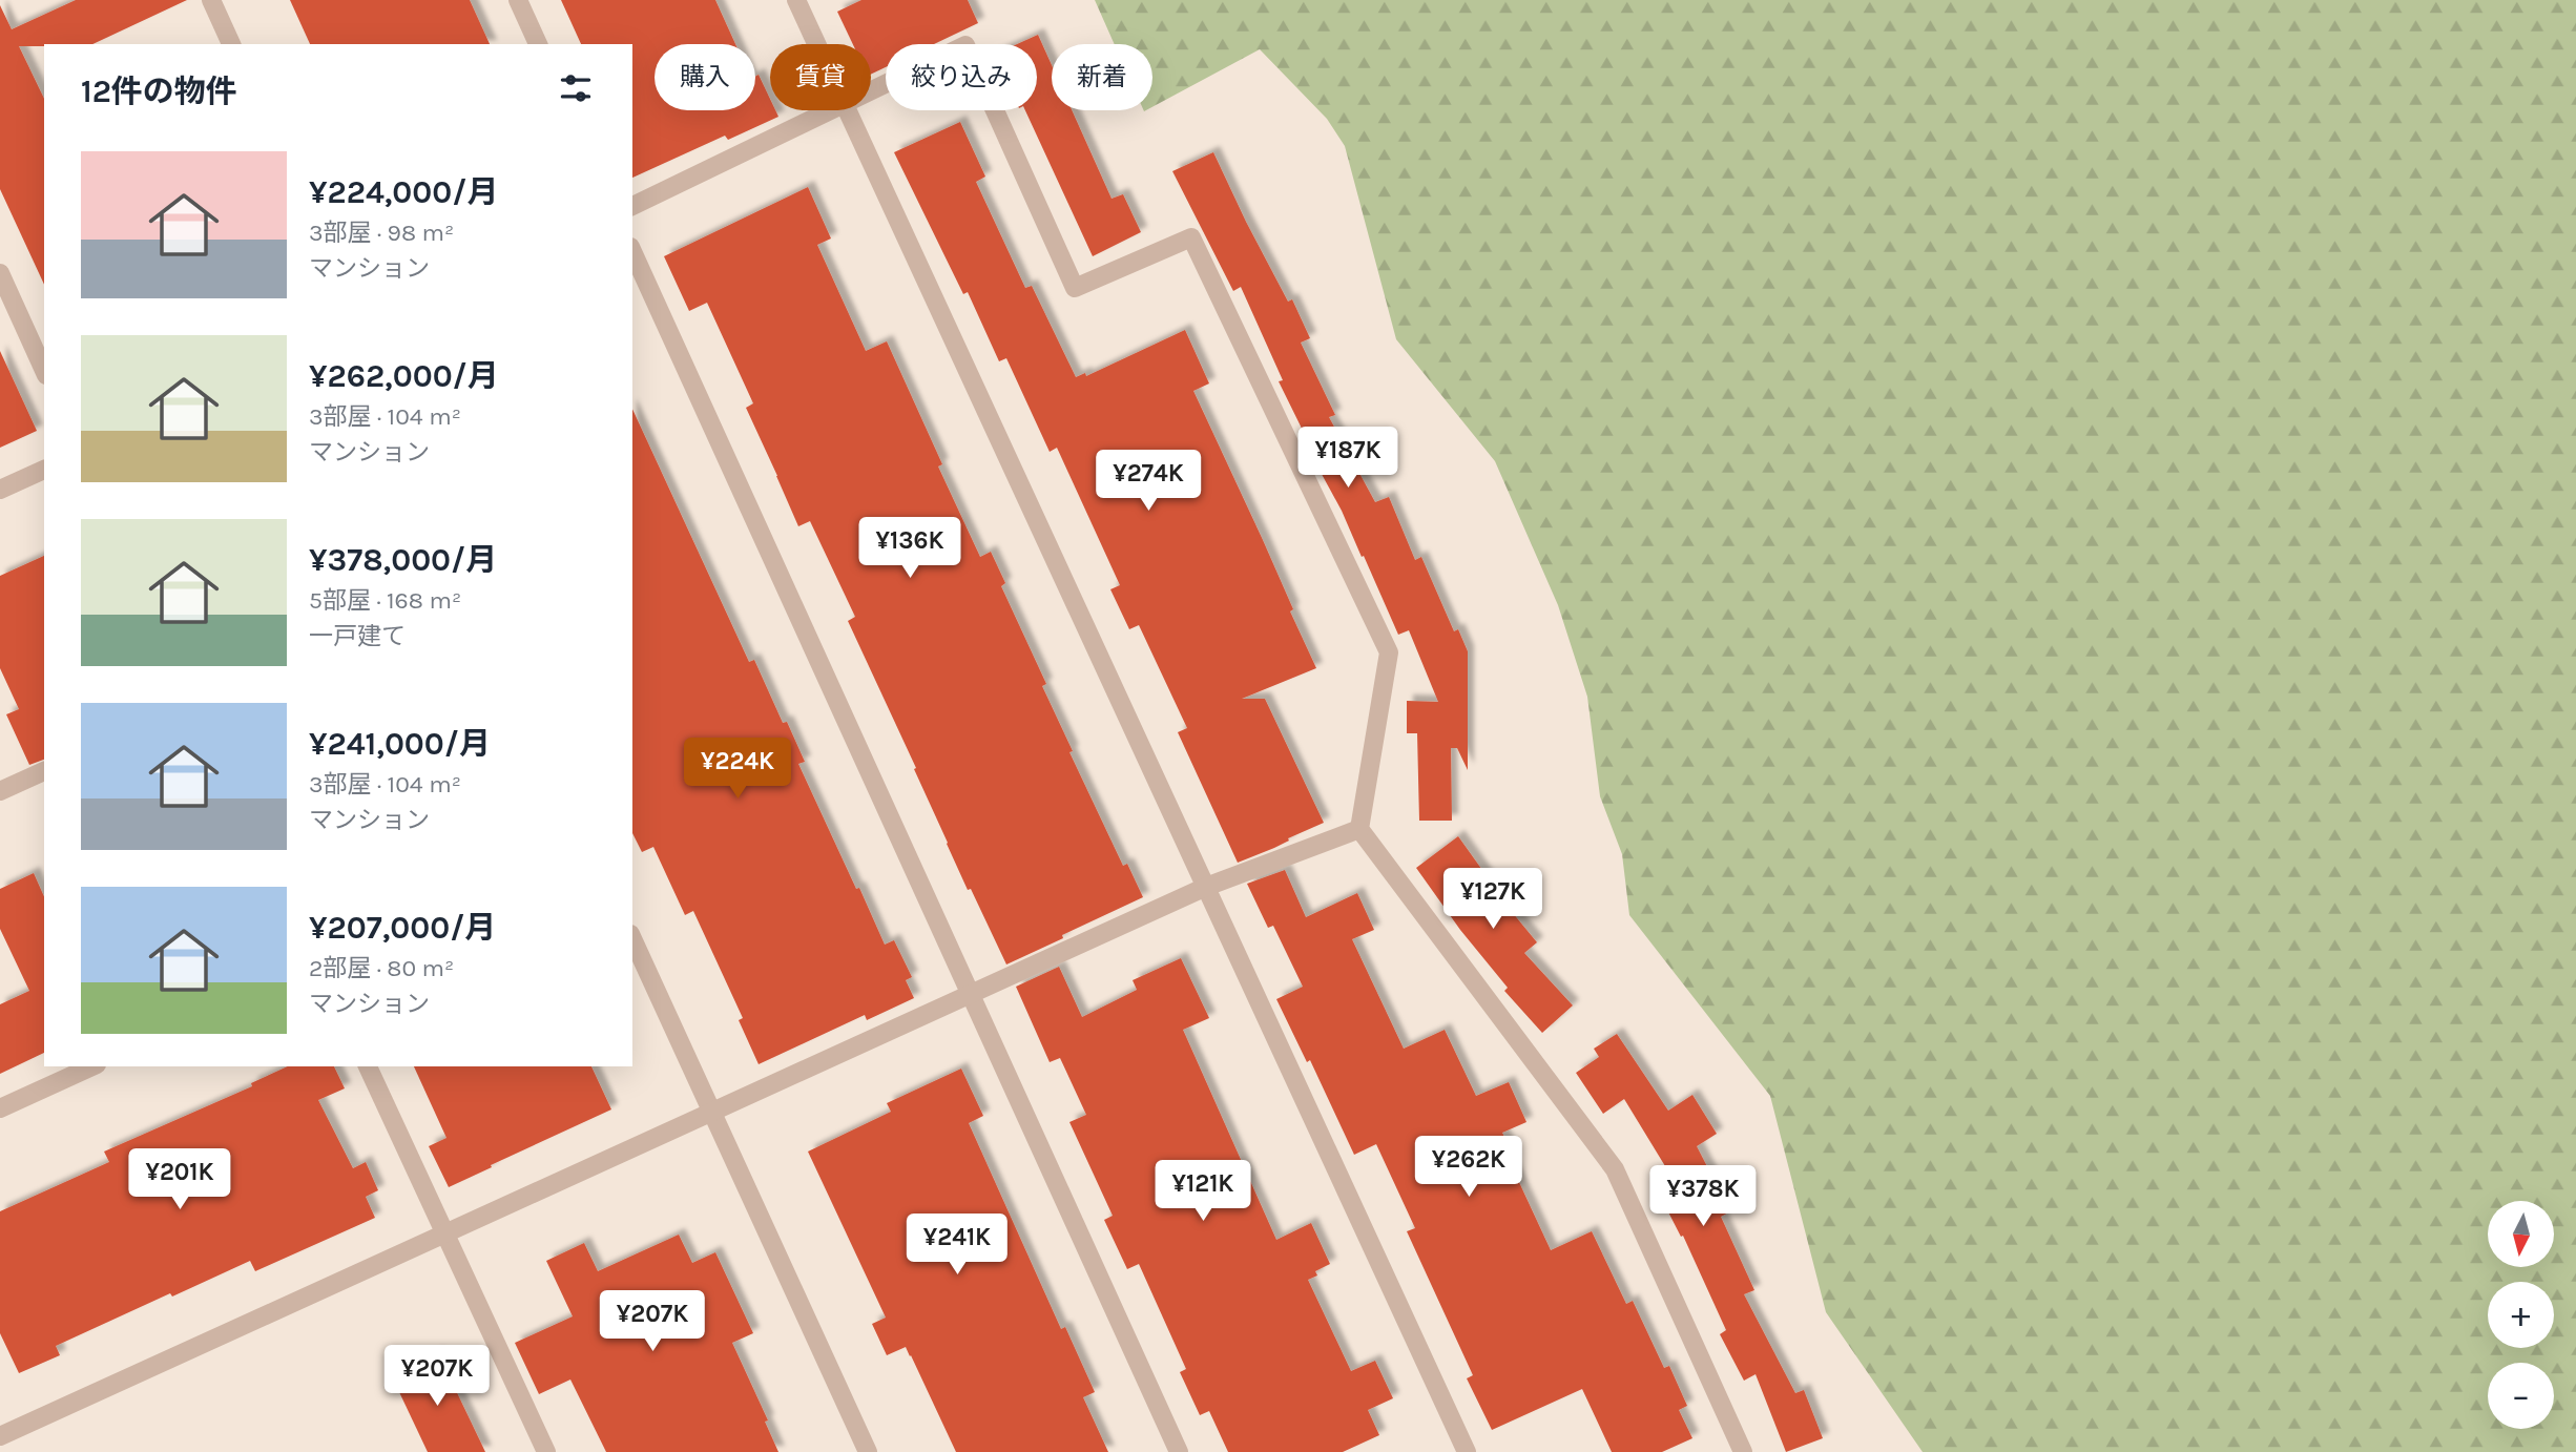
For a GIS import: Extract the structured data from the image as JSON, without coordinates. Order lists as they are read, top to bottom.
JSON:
{
  "north": "bottom",
  "page": {
    "chip": [
      "購入",
      "賃貸",
      "絞り込み",
      "新着"
    ],
    "heading": "12件の物件",
    "list": [
      {
        "name": "¥224,000/月",
        "note": "3部屋 · 98 m² · マンション"
      },
      {
        "name": "¥262,000/月",
        "note": "3部屋 · 104 m² · マンション"
      },
      {
        "name": "¥378,000/月",
        "note": "5部屋 · 168 m² · 一戸建て"
      },
      {
        "name": "¥241,000/月",
        "note": "3部屋 · 104 m² · マンション"
      },
      {
        "name": "¥207,000/月",
        "note": "2部屋 · 80 m² · マンション"
      }
    ],
    "price": [
      "¥187K",
      "¥274K",
      "¥136K",
      "¥224K",
      "¥127K",
      "¥262K",
      "¥201K",
      "¥121K",
      "¥378K",
      "¥241K",
      "¥207K",
      "¥207K"
    ],
    "map_buttons": ["+", "−"]
  }
}
